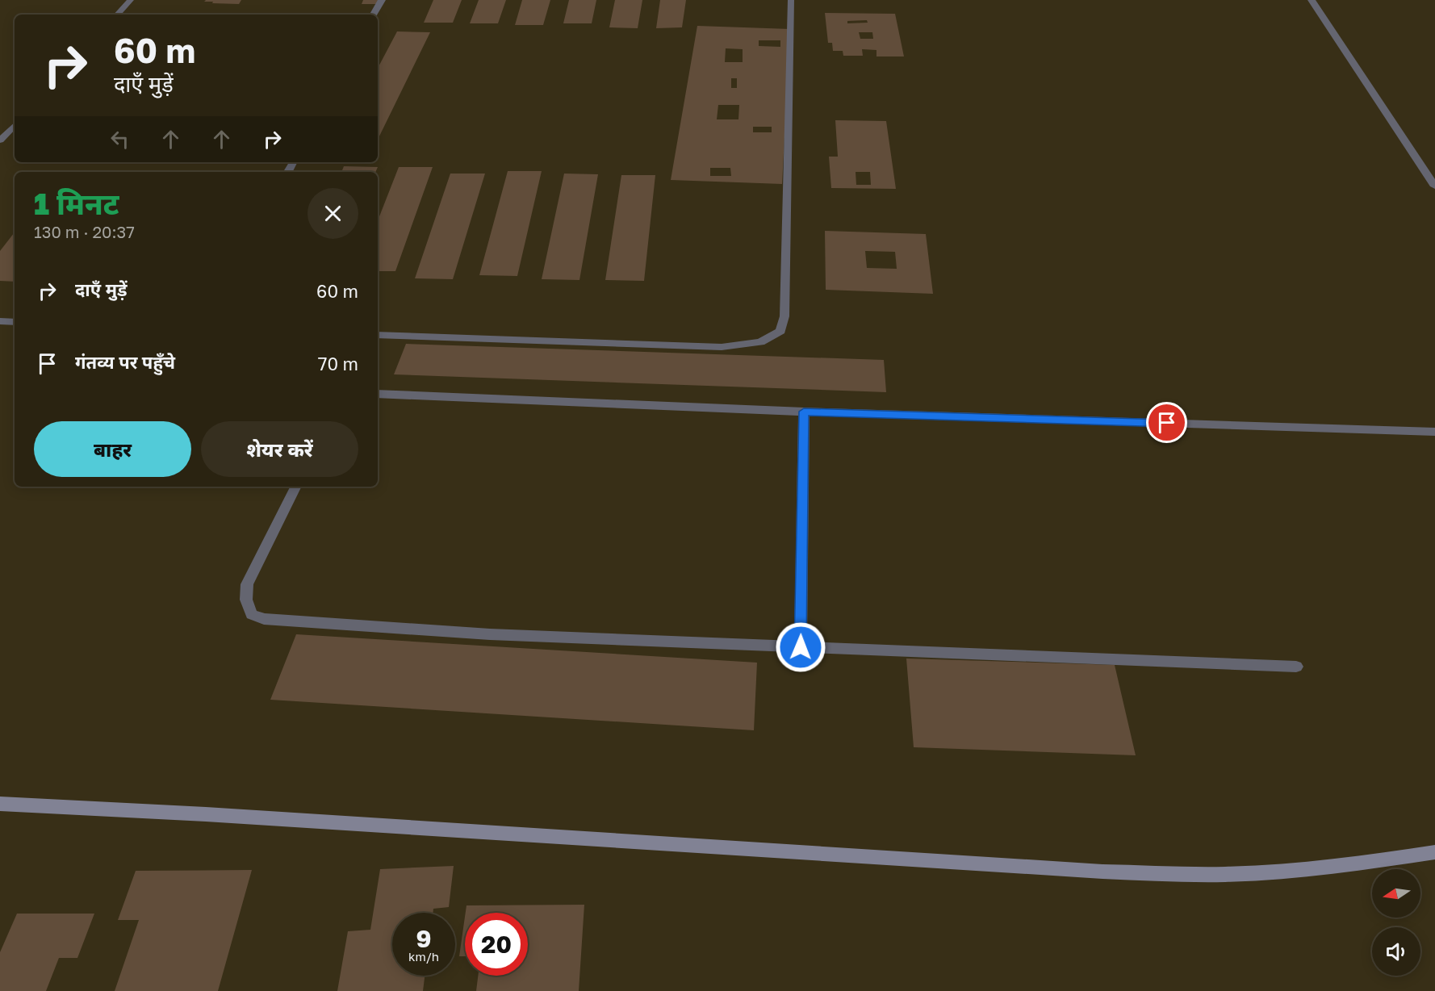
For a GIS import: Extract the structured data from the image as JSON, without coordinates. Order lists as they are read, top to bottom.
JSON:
{
  "north": "left",
  "page": {
    "turn": ["60 m", "दाएँ मुड़ें"],
    "heading": ["1 मिनट", "130 m · 20:37"],
    "list": [
      {
        "name": "दाएँ मुड़ें",
        "value": "60 m"
      },
      {
        "name": "गंतव्य पर पहुँचे",
        "value": "70 m"
      }
    ],
    "buttons": ["बाहर", "शेयर करें"],
    "speed": "9 km/h",
    "limit": "20"
  }
}
